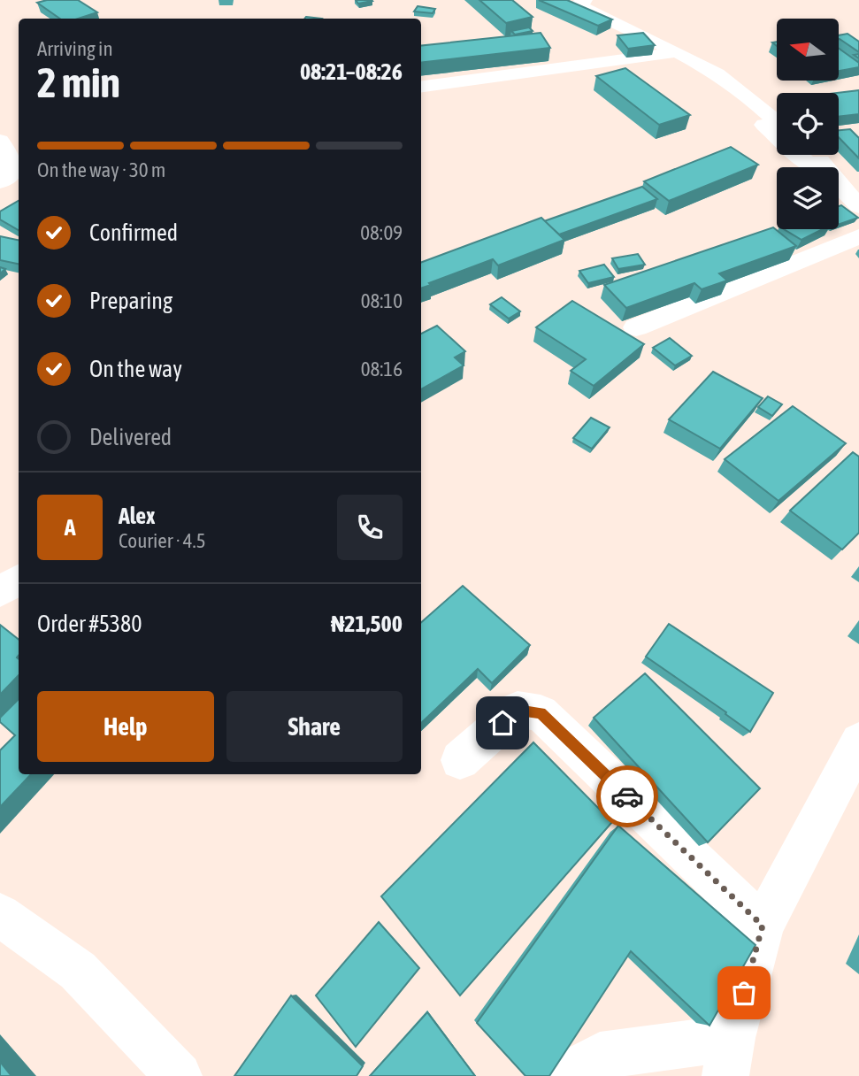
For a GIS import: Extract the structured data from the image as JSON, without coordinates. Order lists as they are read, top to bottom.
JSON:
{
  "north": "left",
  "page": {
    "heading": ["2 min", "Arriving in", "08:21–08:26"],
    "panel": [
      "Alex",
      "Courier · 4.5",
      "Order #5380",
      "₦21,500"
    ],
    "bar": "On the way · 30 m",
    "list": [
      ["Confirmed", "08:09"],
      ["Preparing", "08:10"],
      ["On the way", "08:16"],
      "Delivered"
    ],
    "round": "A",
    "buttons": ["Help", "Share"]
  }
}
